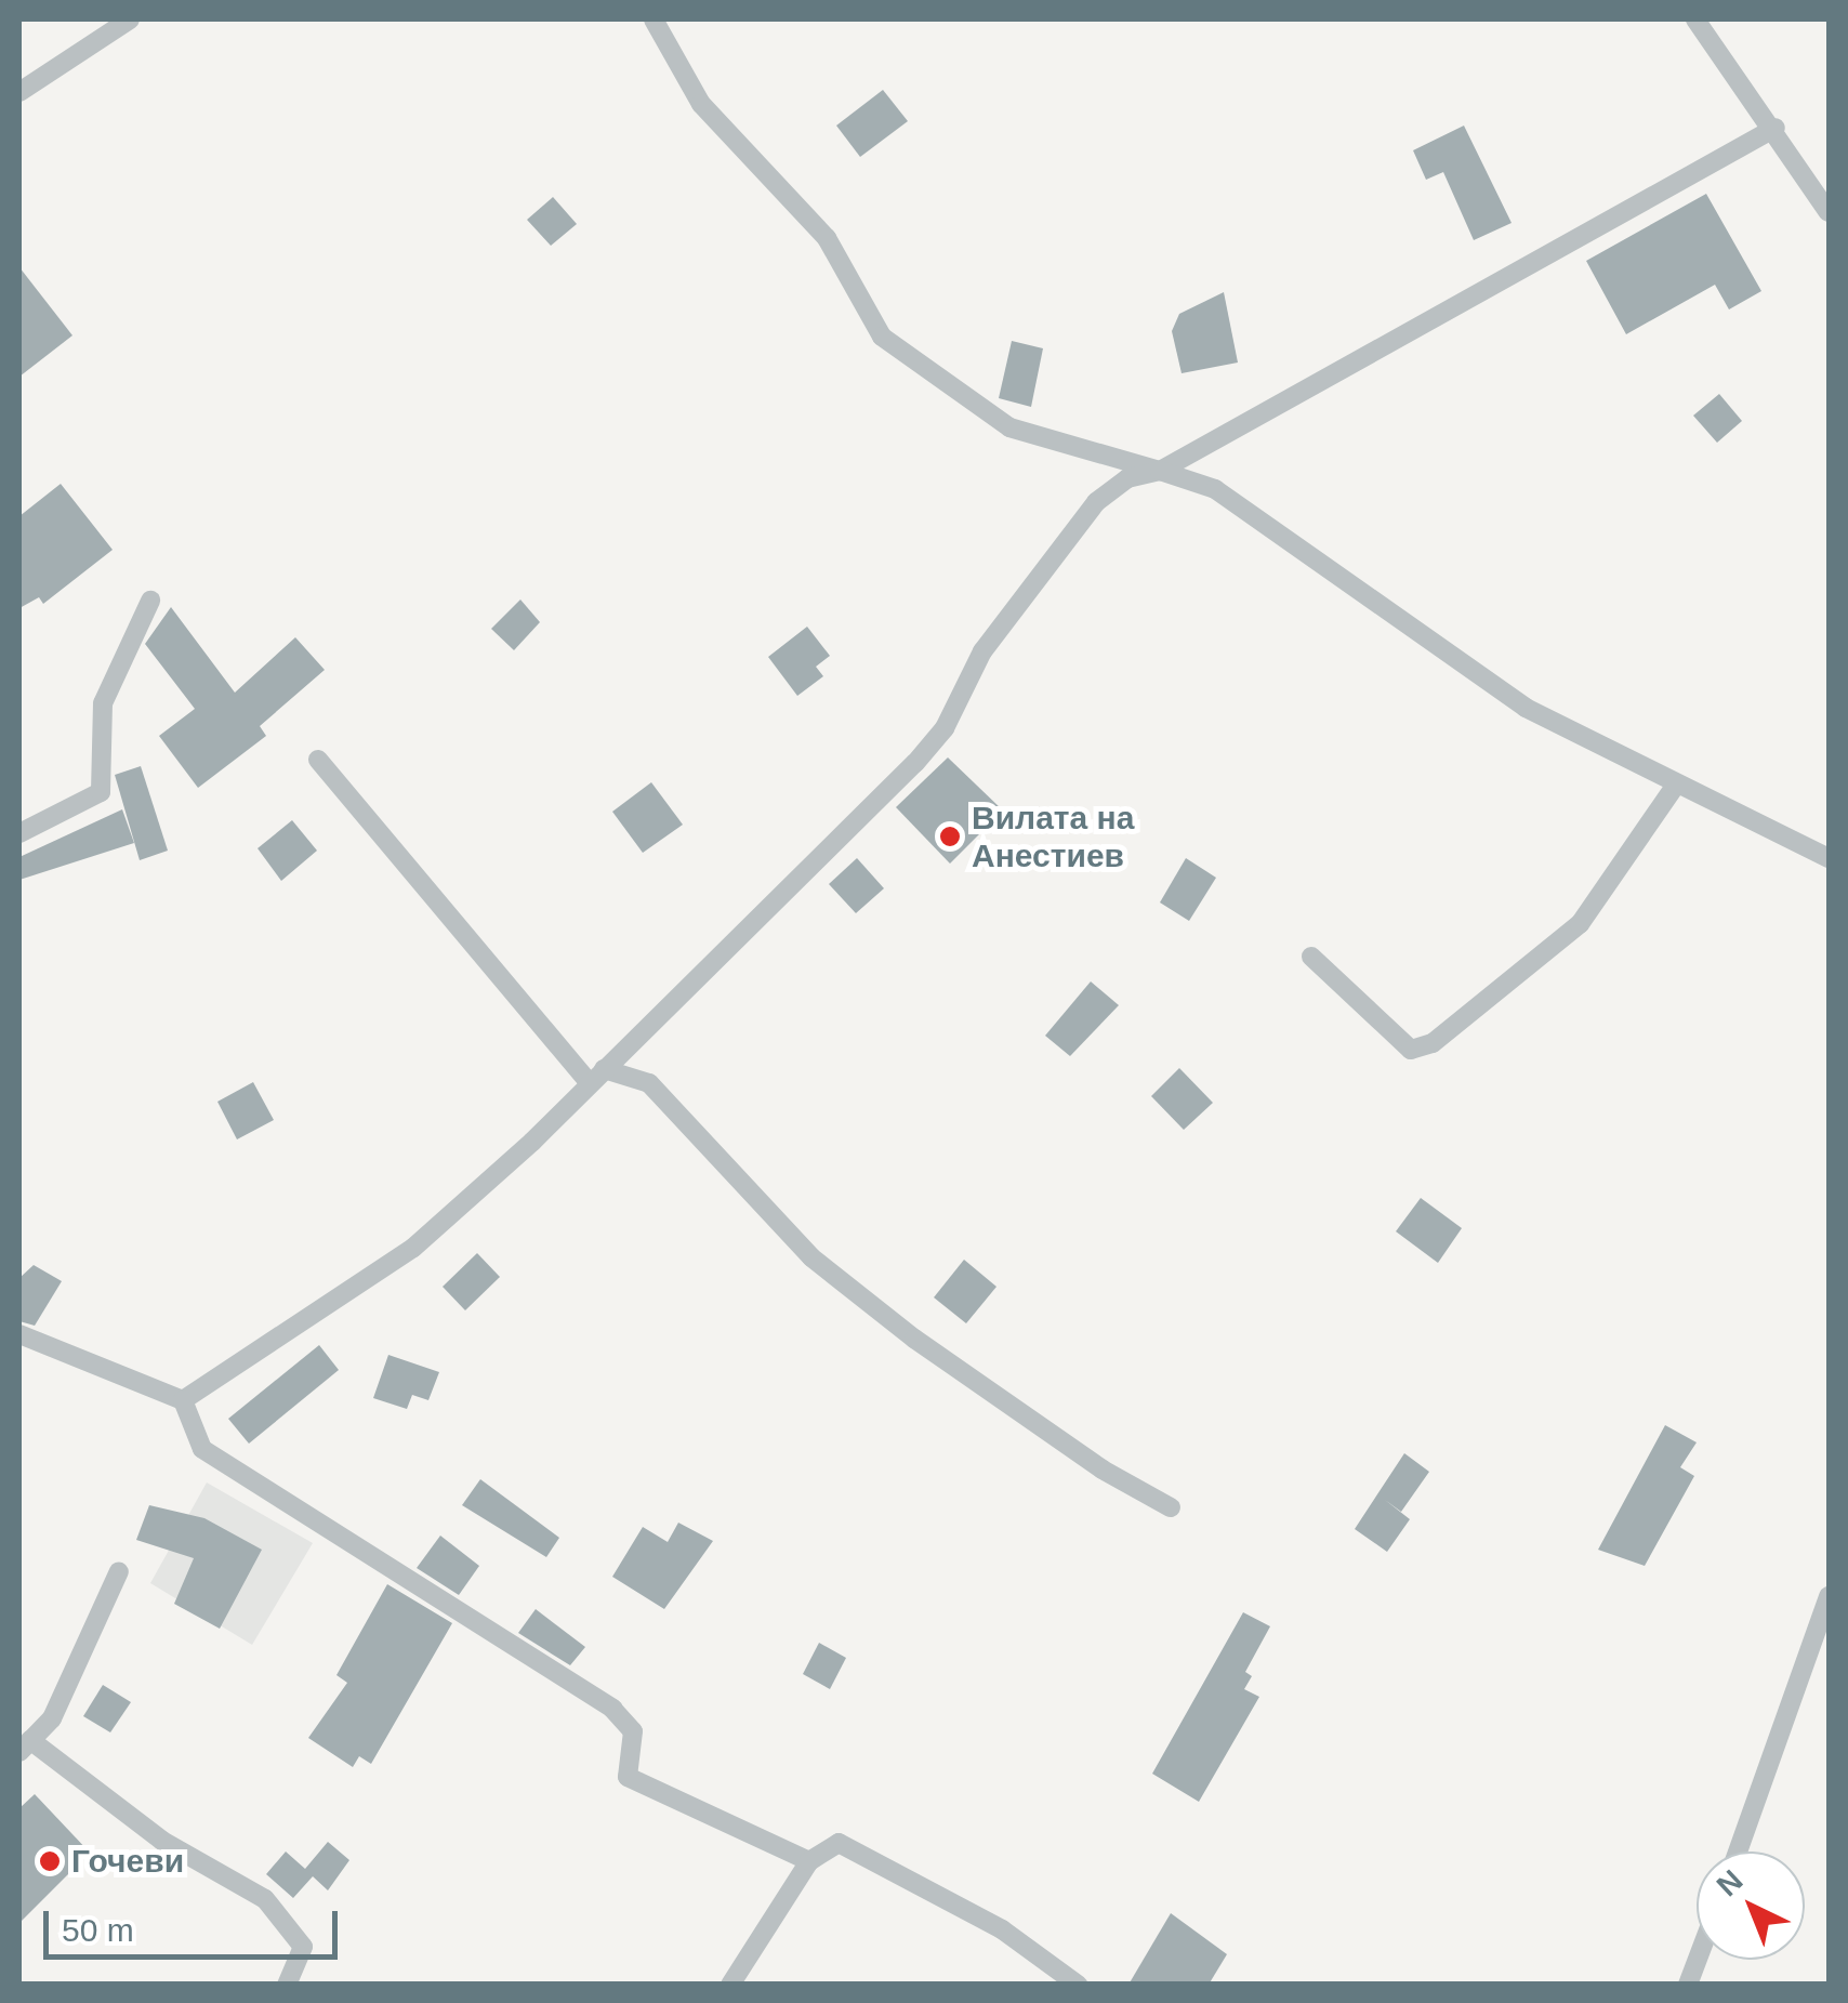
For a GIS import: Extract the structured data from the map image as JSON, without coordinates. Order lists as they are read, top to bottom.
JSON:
{
  "places": ["Вилата на Анестиев", "Гочеви"],
  "scale_bar": "50 m",
  "north": "top left"
}
